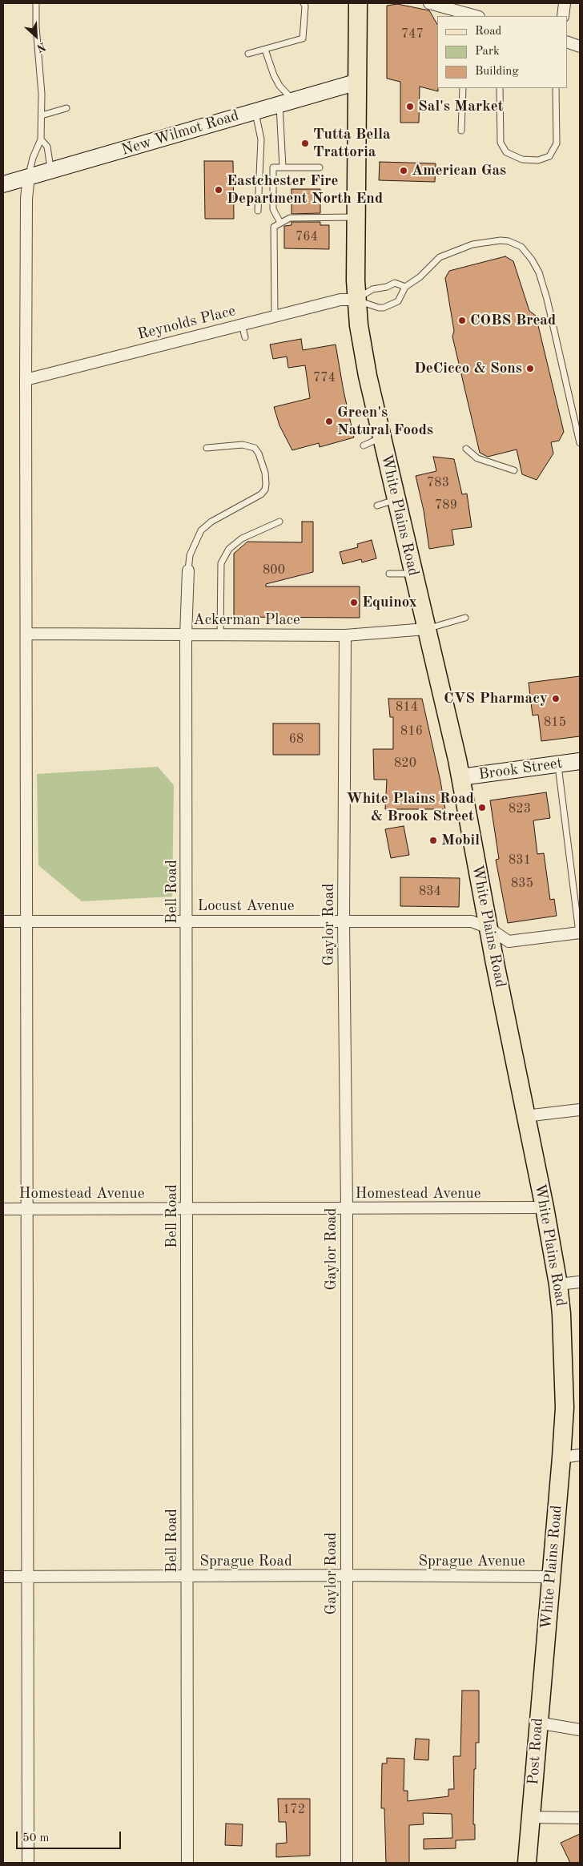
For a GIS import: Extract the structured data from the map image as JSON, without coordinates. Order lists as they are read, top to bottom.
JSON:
{
  "streets": {
    "main road": ["White Plains Road", "Post Road"],
    "street": [
      "New Wilmot Road",
      "Reynolds Place",
      "Ackerman Place",
      "Brook Street",
      "Bell Road",
      "Locust Avenue",
      "Gaylor Road",
      "Homestead Avenue",
      "Sprague Road",
      "Sprague Avenue"
    ]
  },
  "crossings": [
    ["New Wilmot Road", "White Plains Road"],
    ["Reynolds Place", "White Plains Road"],
    ["White Plains Road", "Ackerman Place"],
    ["White Plains Road", "Brook Street"],
    ["White Plains Road", "Locust Avenue"],
    ["White Plains Road", "Homestead Avenue"],
    ["White Plains Road", "Sprague Avenue"],
    ["White Plains Road", "Post Road"],
    ["Ackerman Place", "Bell Road"],
    ["Ackerman Place", "Gaylor Road"],
    ["Bell Road", "Locust Avenue"],
    ["Bell Road", "Homestead Avenue"],
    ["Bell Road", "Sprague Road"],
    ["Locust Avenue", "Gaylor Road"],
    ["Gaylor Road", "Homestead Avenue"],
    ["Gaylor Road", "Sprague Road"],
    ["Sprague Road", "Sprague Avenue"]
  ],
  "places": [
    "Sal's Market",
    "Tutta Bella Trattoria",
    "American Gas",
    "Eastchester Fire Department North End",
    "COBS Bread",
    "DeCicco & Sons",
    "Green's Natural Foods",
    "Equinox",
    "CVS Pharmacy",
    "White Plains Road & Brook Street",
    "Mobil"
  ],
  "house_numbers": [
    "747",
    "764",
    "774",
    "783",
    "789",
    "800",
    "814",
    "815",
    "816",
    "68",
    "820",
    "823",
    "831",
    "835",
    "834",
    "172"
  ],
  "legend": ["Road", "Park", "Building"],
  "scale_bar": "50 m",
  "north": "bottom right"
}
